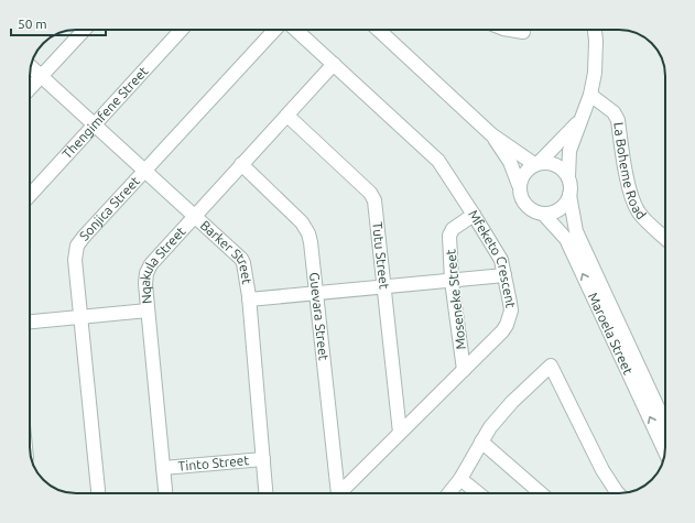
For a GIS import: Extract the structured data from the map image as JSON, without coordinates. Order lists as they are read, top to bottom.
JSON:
{
  "streets": {
    "street": [
      "Thengimfene Street",
      "La Boheme Road",
      "Sonjica Street",
      "Barker Street",
      "Tutu Street",
      "Mfeketo Crescent",
      "Nqakula Street",
      "Moseneke Street",
      "Guevara Street",
      "Maroela Street",
      "Tinto Street"
    ]
  },
  "crossings": [
    ["Thengimfene Street", "Barker Street"],
    ["Sonjica Street", "Barker Street"],
    ["Barker Street", "Nqakula Street"],
    ["Barker Street", "Tinto Street"],
    ["Tutu Street", "Mfeketo Crescent"],
    ["Tutu Street", "Nqakula Street"],
    ["Mfeketo Crescent", "Nqakula Street"],
    ["Mfeketo Crescent", "Moseneke Street"],
    ["Nqakula Street", "Guevara Street"],
    ["Nqakula Street", "Tinto Street"]
  ],
  "scale_bar": "50 m"
}
